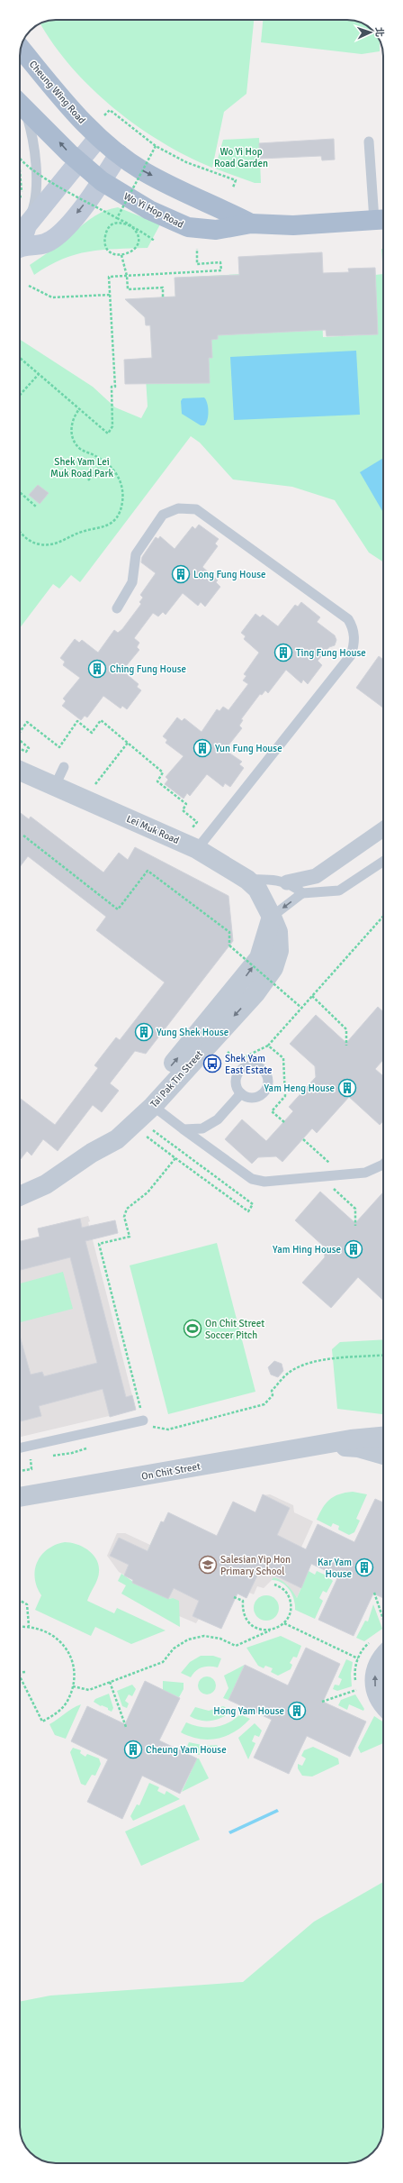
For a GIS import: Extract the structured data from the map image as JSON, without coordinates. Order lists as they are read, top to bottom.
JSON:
{
  "streets": {
    "main road": ["Cheung Wing Road", "Wo Yi Hop Road"],
    "street": ["Lei Muk Road", "Tai Pak Tin Street", "On Chit Street"]
  },
  "crossings": [
    ["Cheung Wing Road", "Wo Yi Hop Road"],
    ["Lei Muk Road", "Tai Pak Tin Street"]
  ],
  "parks": ["Wo Yi Hop Road Garden", "Shek Yam Lei Muk Road Park"],
  "places": {
    "building": [
      "Long Fung House",
      "Ting Fung House",
      "Ching Fung House",
      "Yun Fung House",
      "Yung Shek House",
      "Yam Heng House",
      "Yam Hing House",
      "Kar Yam House",
      "Hong Yam House",
      "Cheung Yam House"
    ],
    "bus stop": ["Shek Yam East Estate"],
    "sports": ["On Chit Street Soccer Pitch"],
    "school or university": ["Salesian Yip Hon Primary School"]
  },
  "north": "right"
}
